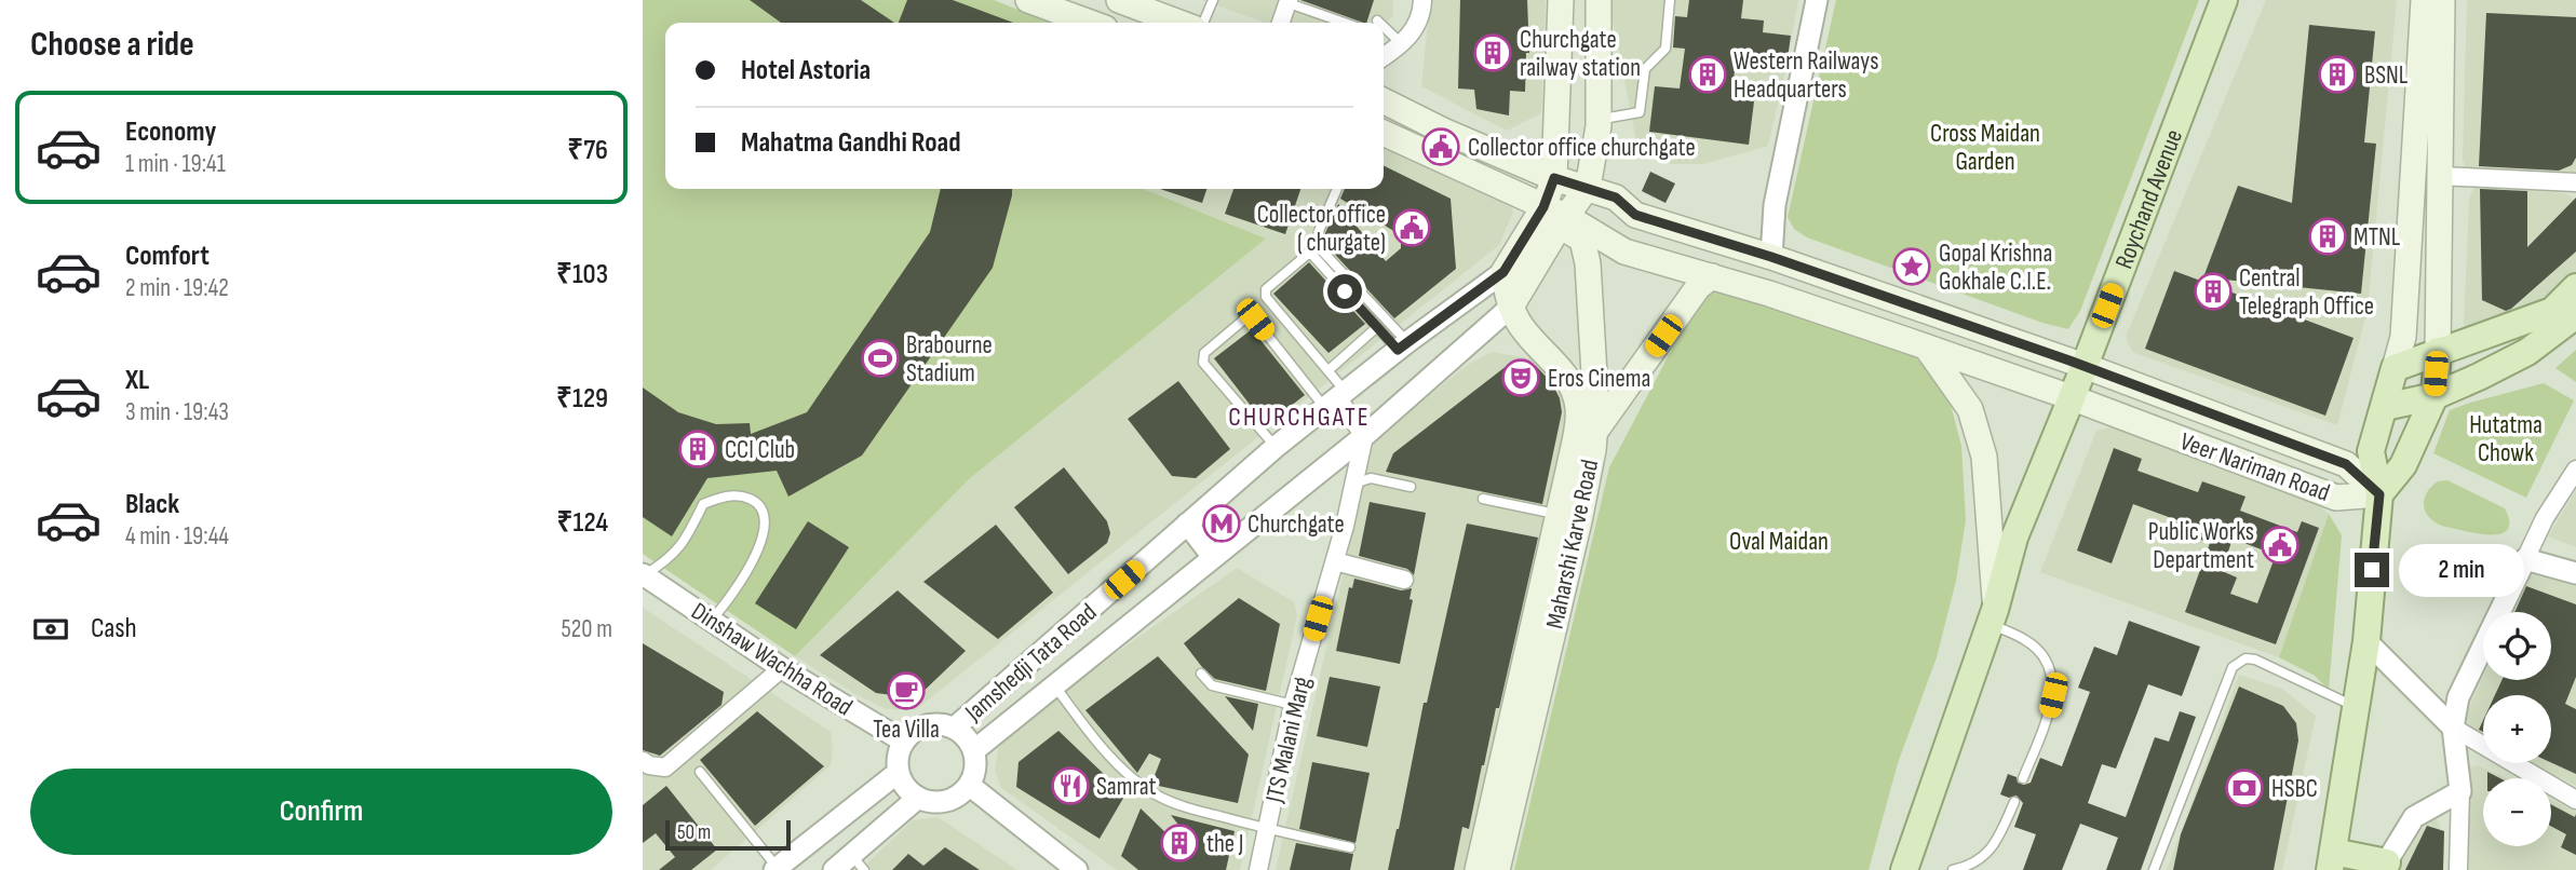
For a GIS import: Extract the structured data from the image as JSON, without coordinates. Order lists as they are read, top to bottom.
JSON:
{
  "streets": {
    "main road": [
      "Roychand Avenue",
      "Veer Nariman Road",
      "Maharshi Karve Road",
      "Jamshedji Tata Road"
    ],
    "street": ["Dinshaw Wachha Road", "JTS Malani Marg"]
  },
  "crossings": [
    ["Roychand Avenue", "Veer Nariman Road"],
    ["Veer Nariman Road", "Maharshi Karve Road"],
    ["Veer Nariman Road", "Jamshedji Tata Road"],
    ["Dinshaw Wachha Road", "Jamshedji Tata Road"]
  ],
  "districts": ["CHURCHGATE"],
  "parks": ["Cross Maidan Garden", "Hutatma Chowk", "Oval Maidan"],
  "places": {
    "building": [
      "Churchgate railway station",
      "Western Railways Headquarters",
      "BSNL",
      "MTNL",
      "Central Telegraph Office",
      "CCI Club",
      "the J"
    ],
    "public building": ["Collector office churchgate", "Collector office ( churgate)", "Public Works Department"],
    "place": ["Gopal Krishna Gokhale C.I.E."],
    "sports": ["Brabourne Stadium"],
    "theatre": ["Eros Cinema"],
    "metro station": ["Churchgate"],
    "cafe": ["Tea Villa"],
    "restaurant": ["Samrat"],
    "bank": ["HSBC"]
  },
  "scale_bar": "50 m",
  "page": {
    "heading": "Choose a ride",
    "banner": ["Hotel Astoria", "Mahatma Gandhi Road"],
    "list": [
      {
        "name": "Economy",
        "note": "1 min · 19:41",
        "value": "₹76"
      },
      {
        "name": "Comfort",
        "note": "2 min · 19:42",
        "value": "₹103"
      },
      {
        "name": "XL",
        "note": "3 min · 19:43",
        "value": "₹129"
      },
      {
        "name": "Black",
        "note": "4 min · 19:44",
        "value": "₹124"
      }
    ],
    "bubble": "2 min",
    "pay": ["Cash", "520 m"],
    "map_buttons": ["+", "−"],
    "buttons": "Confirm",
    "scale": "50 m"
  }
}
